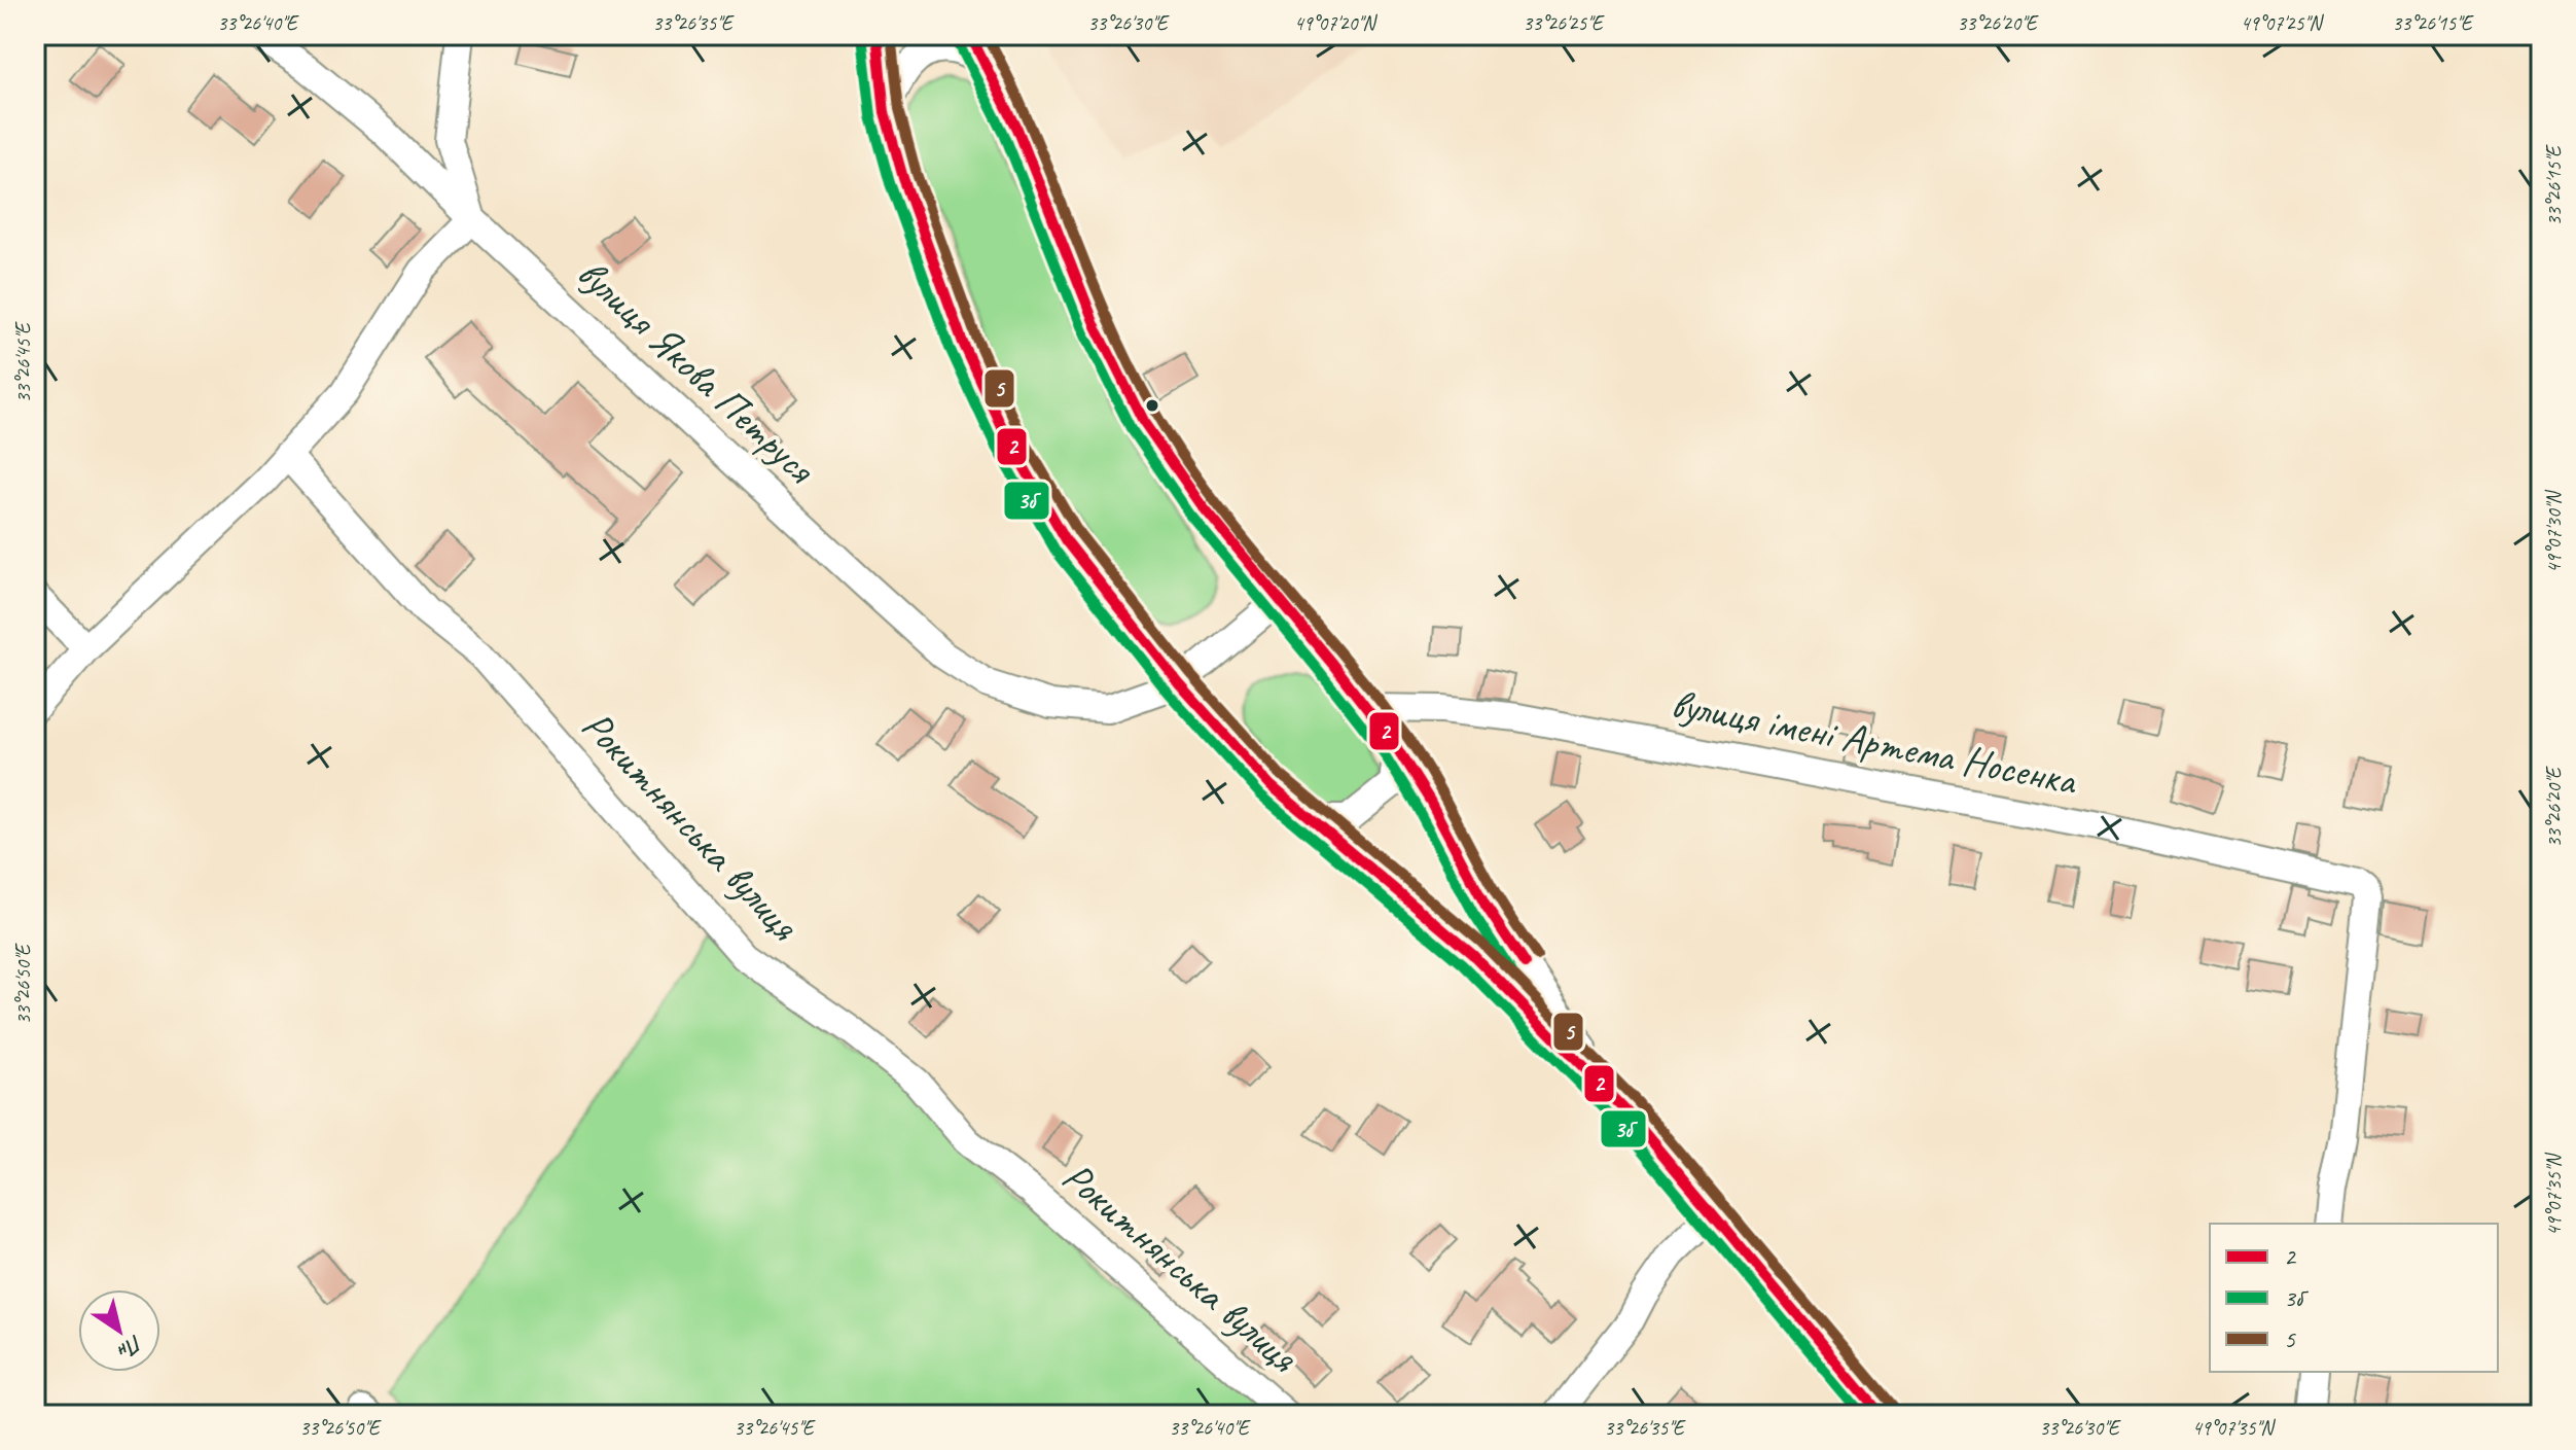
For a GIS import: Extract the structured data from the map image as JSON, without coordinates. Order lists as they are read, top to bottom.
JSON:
{
  "streets": {
    "street": ["вулиця Якова Петруся", "вулиця імені Артема Носенка", "Рокитнянська вулиця"]
  },
  "lines": ["transit line 2", "transit line 5", "transit line 3б"],
  "legend": ["2", "3б", "5"],
  "north": "bottom right",
  "coordinates": [
    "33°26'40\"E",
    "33°26'35\"E",
    "33°26'30\"E",
    "49°07'20\"N",
    "33°26'25\"E",
    "33°26'20\"E",
    "49°07'25\"N",
    "33°26'15\"E",
    "33°26'45\"E",
    "49°07'30\"N",
    "33°26'50\"E",
    "49°07'35\"N"
  ]
}
